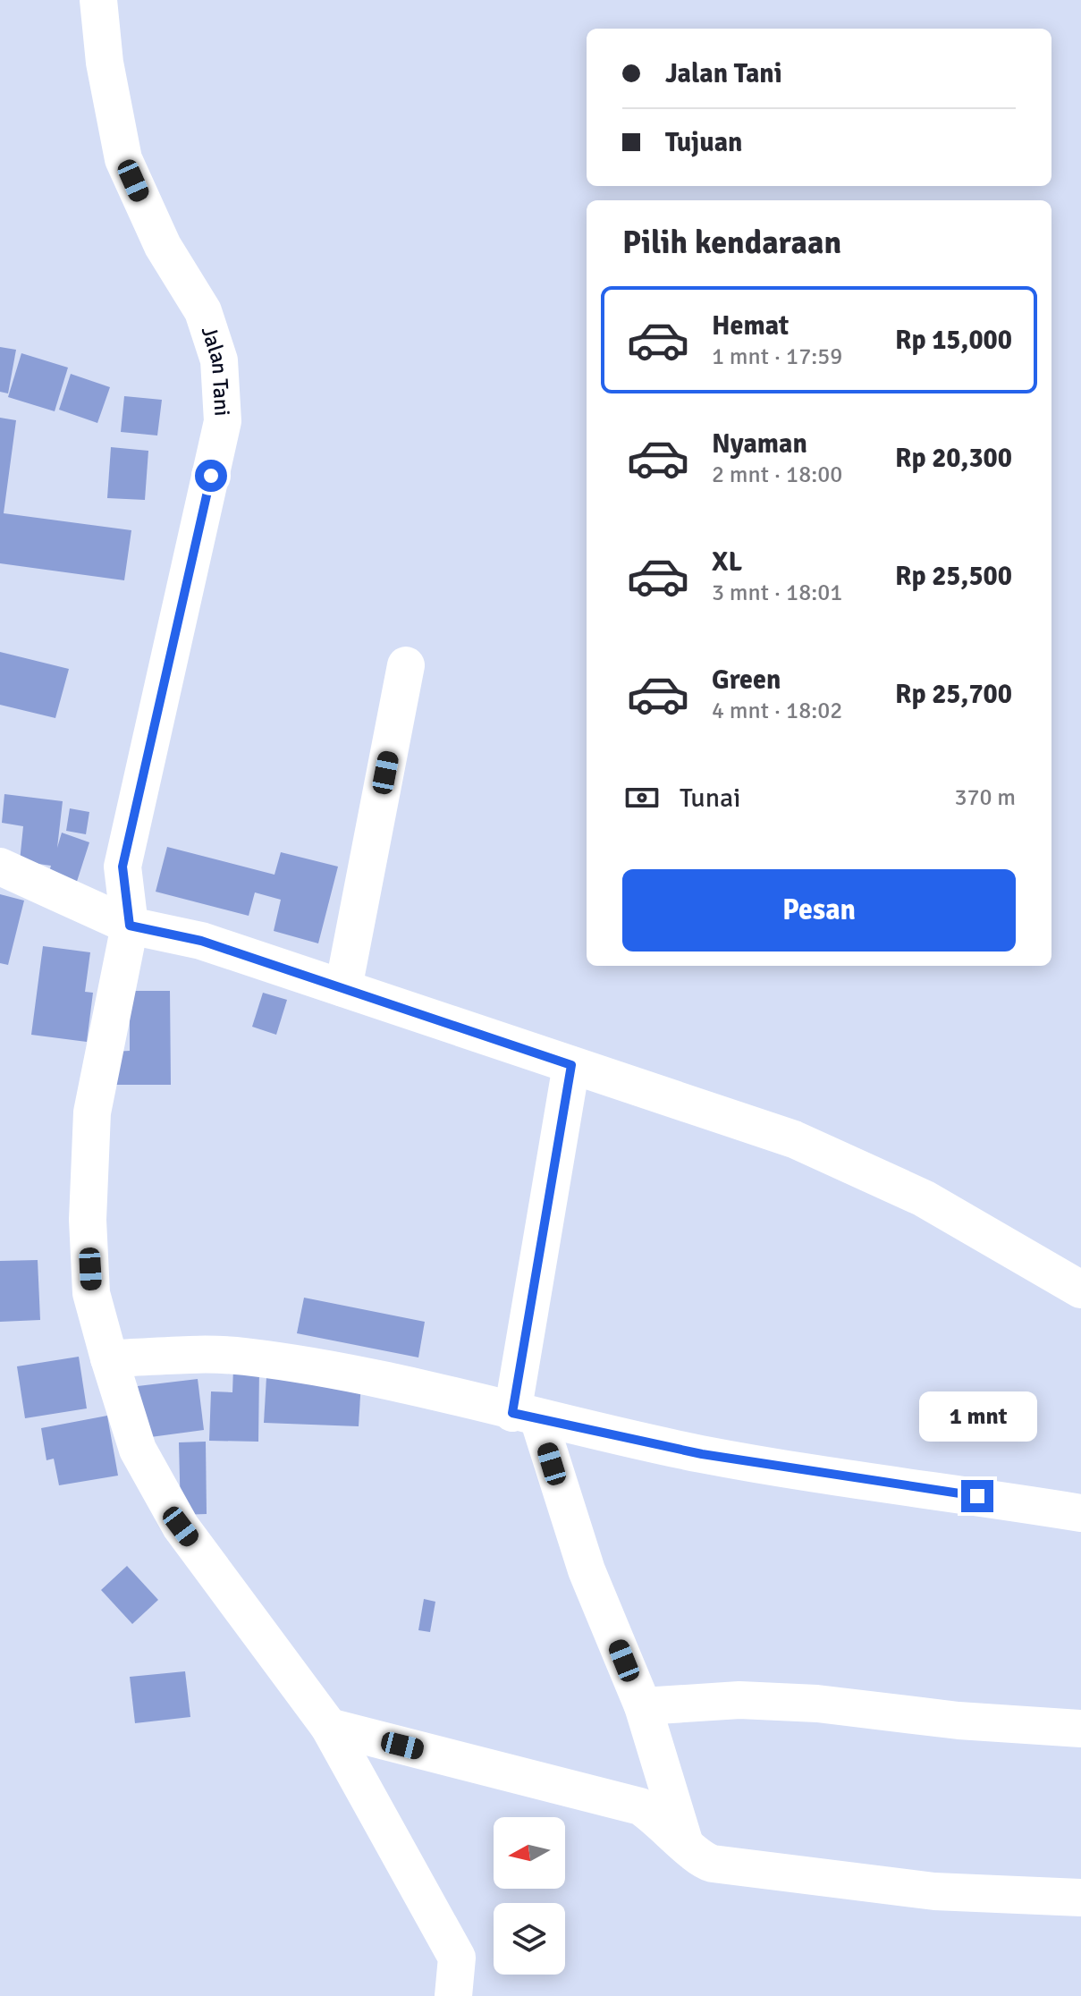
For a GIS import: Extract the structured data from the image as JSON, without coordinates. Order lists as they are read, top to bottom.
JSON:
{
  "streets": {
    "street": ["Jalan Tani"]
  },
  "north": "left",
  "page": {
    "banner": ["Jalan Tani", "Tujuan"],
    "heading": "Pilih kendaraan",
    "list": [
      {
        "name": "Hemat",
        "note": "1 mnt · 17:59",
        "value": "Rp 15,000"
      },
      {
        "name": "Nyaman",
        "note": "2 mnt · 18:00",
        "value": "Rp 20,300"
      },
      {
        "name": "XL",
        "note": "3 mnt · 18:01",
        "value": "Rp 25,500"
      },
      {
        "name": "Green",
        "note": "4 mnt · 18:02",
        "value": "Rp 25,700"
      }
    ],
    "pay": ["Tunai", "370 m"],
    "buttons": "Pesan",
    "bubble": "1 mnt"
  }
}
